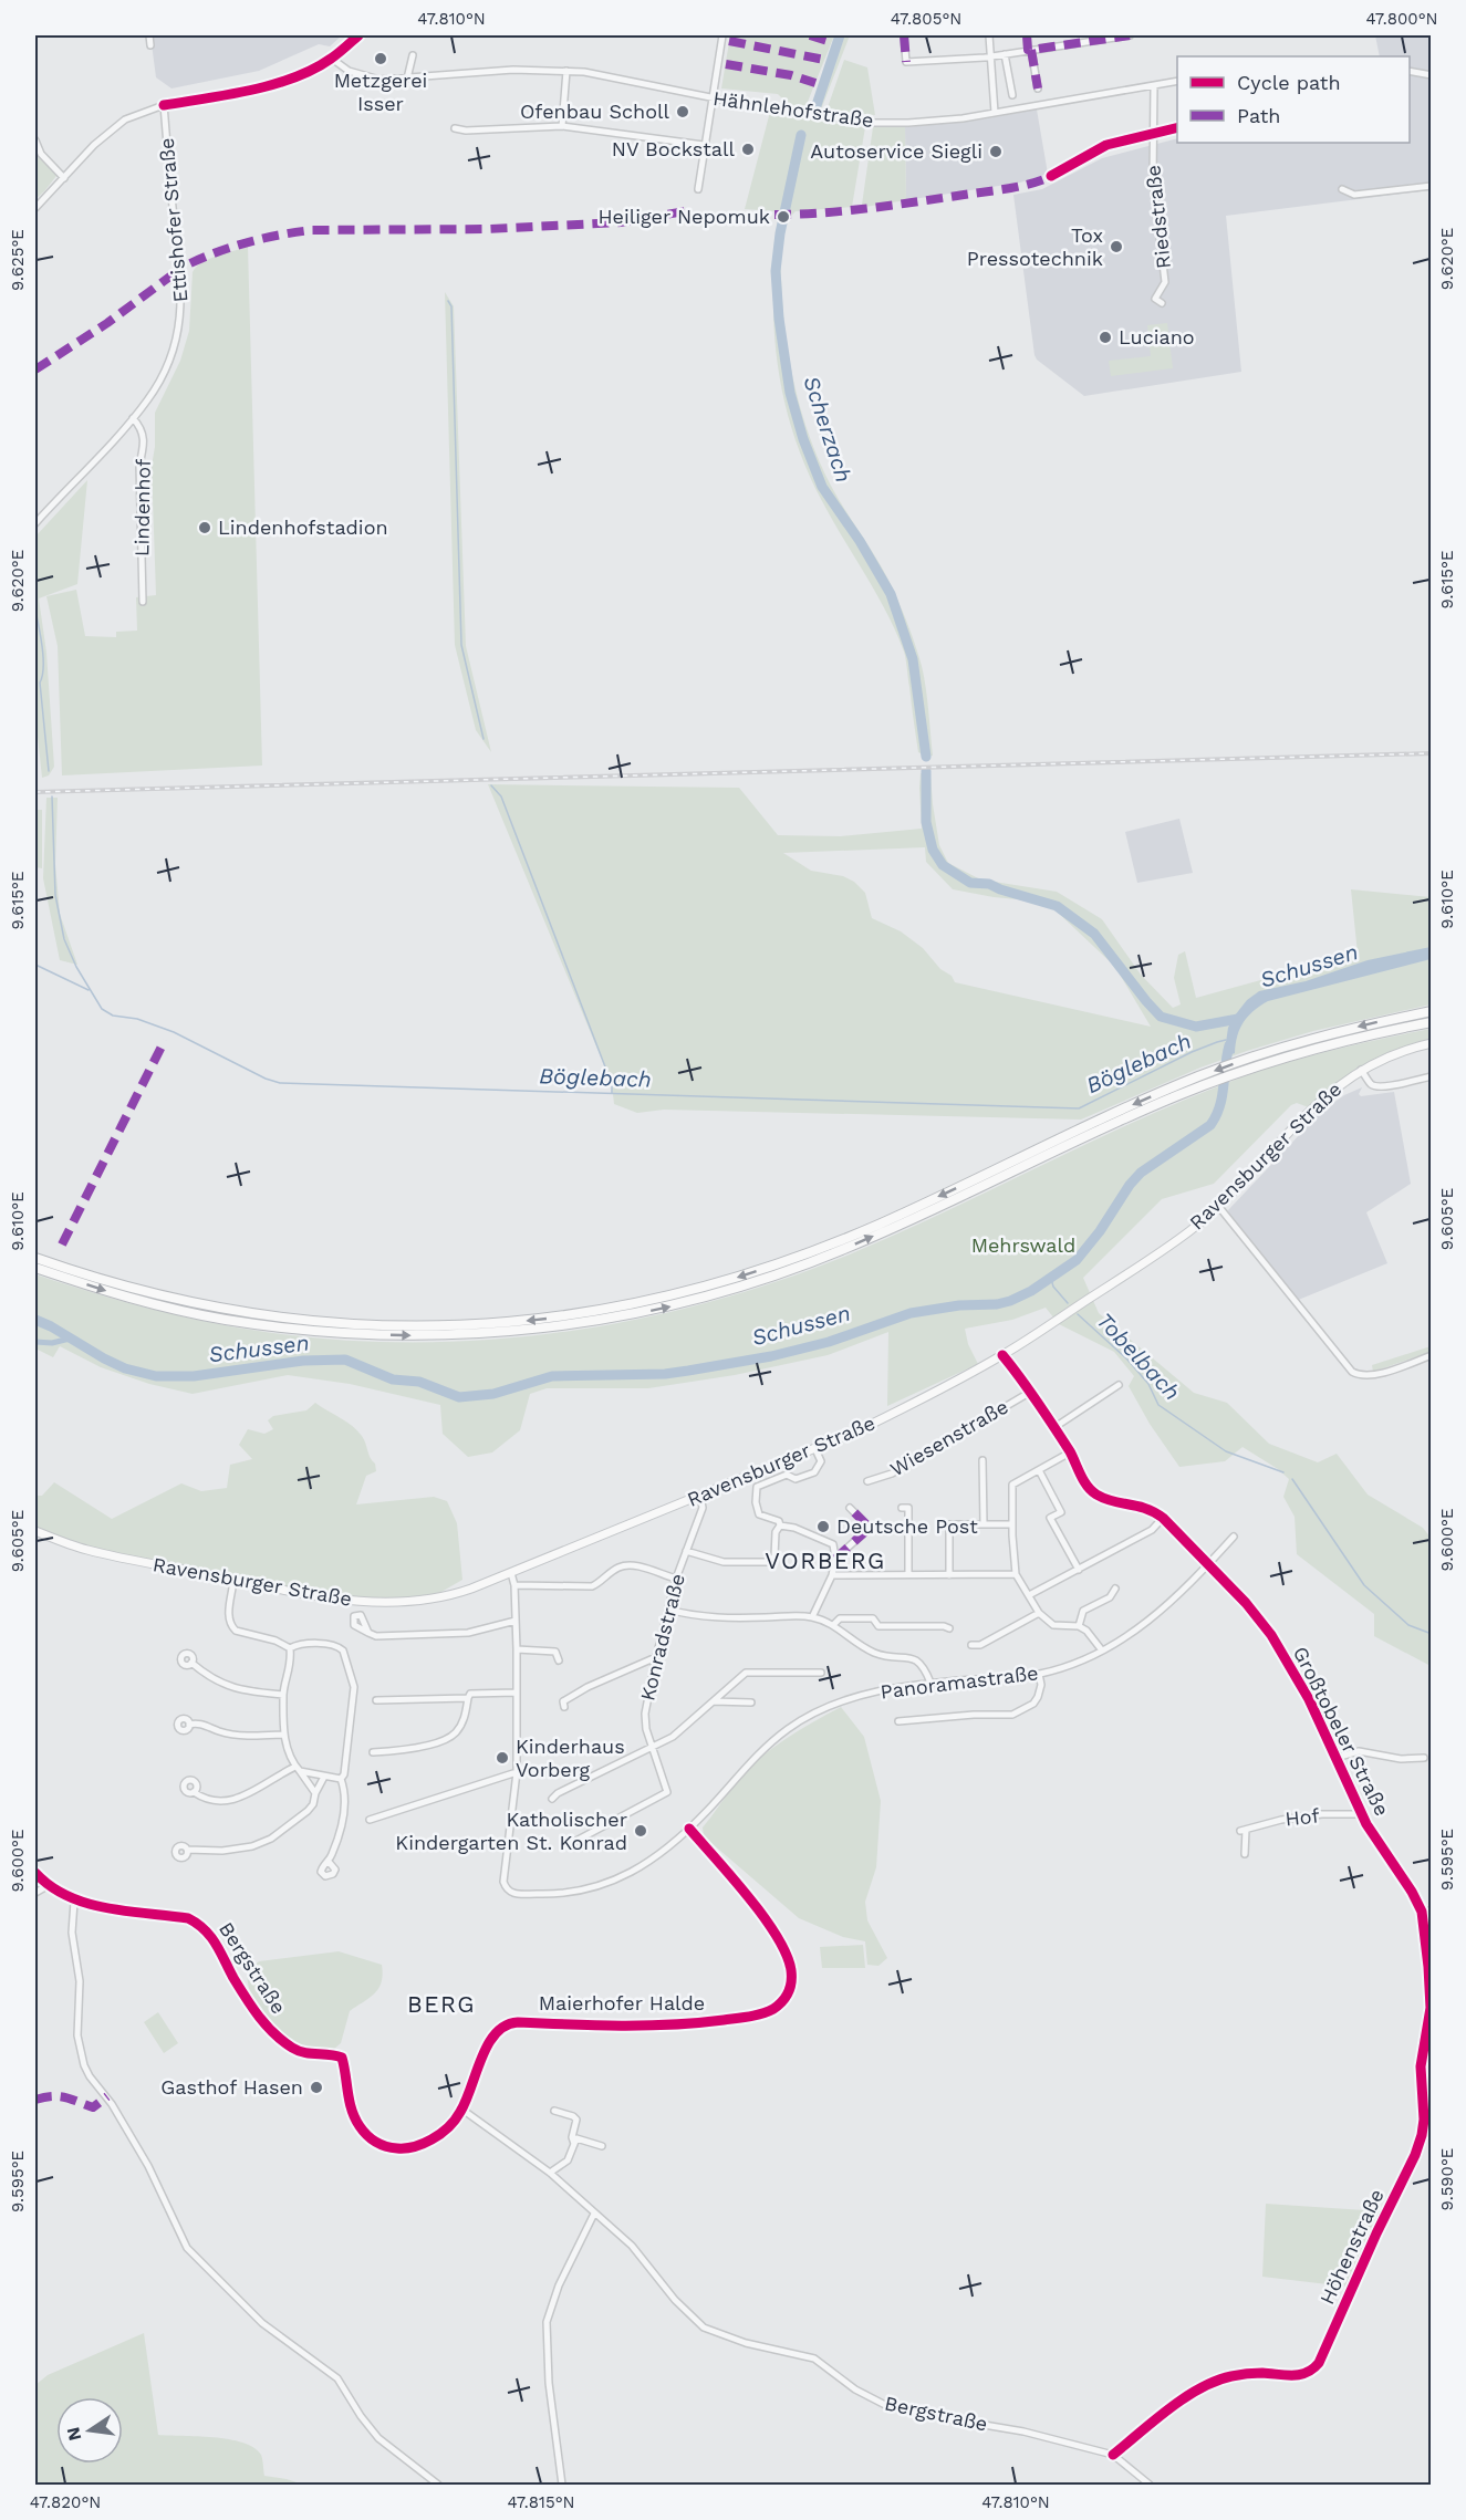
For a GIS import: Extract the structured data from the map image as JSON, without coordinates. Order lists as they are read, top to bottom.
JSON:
{
  "streets": {
    "main road": ["Ravensburger Straße"],
    "street": [
      "Hähnlehofstraße",
      "Riedstraße",
      "Ettishofer Straße",
      "Lindenhof",
      "Wiesenstraße",
      "Konradstraße",
      "Panoramastraße",
      "Großtobeler Straße",
      "Hof",
      "Bergstraße",
      "Maierhofer Halde",
      "Höhenstraße"
    ]
  },
  "crossings": [
    ["Hähnlehofstraße", "Riedstraße"],
    ["Ettishofer Straße", "Lindenhof"],
    ["Ravensburger Straße", "Konradstraße"],
    ["Ravensburger Straße", "Großtobeler Straße"],
    ["Wiesenstraße", "Großtobeler Straße"],
    ["Panoramastraße", "Großtobeler Straße"],
    ["Panoramastraße", "Maierhofer Halde"],
    ["Großtobeler Straße", "Hof"],
    ["Großtobeler Straße", "Höhenstraße"],
    ["Bergstraße", "Maierhofer Halde"],
    ["Bergstraße", "Höhenstraße"]
  ],
  "districts": ["VORBERG", "BERG"],
  "water": [
    "Scherzach",
    "Schussen",
    "Böglebach",
    "Tobelbach"
  ],
  "parks": ["Mehrswald"],
  "places": [
    "Metzgerei Isser",
    "Ofenbau Scholl",
    "NV Bockstall",
    "Autoservice Siegli",
    "Heiliger Nepomuk",
    "Tox Pressotechnik",
    "Luciano",
    "Lindenhofstadion",
    "Deutsche Post",
    "Kinderhaus Vorberg",
    "Katholischer Kindergarten St. Konrad",
    "Gasthof Hasen"
  ],
  "legend": ["Cycle path", "Path"],
  "north": "left",
  "coordinates": [
    "47.810°N",
    "47.805°N",
    "47.800°N",
    "9.620°E",
    "9.625°E",
    "9.615°E",
    "9.610°E",
    "9.605°E",
    "9.600°E",
    "9.595°E",
    "9.590°E",
    "47.820°N",
    "47.815°N"
  ]
}
